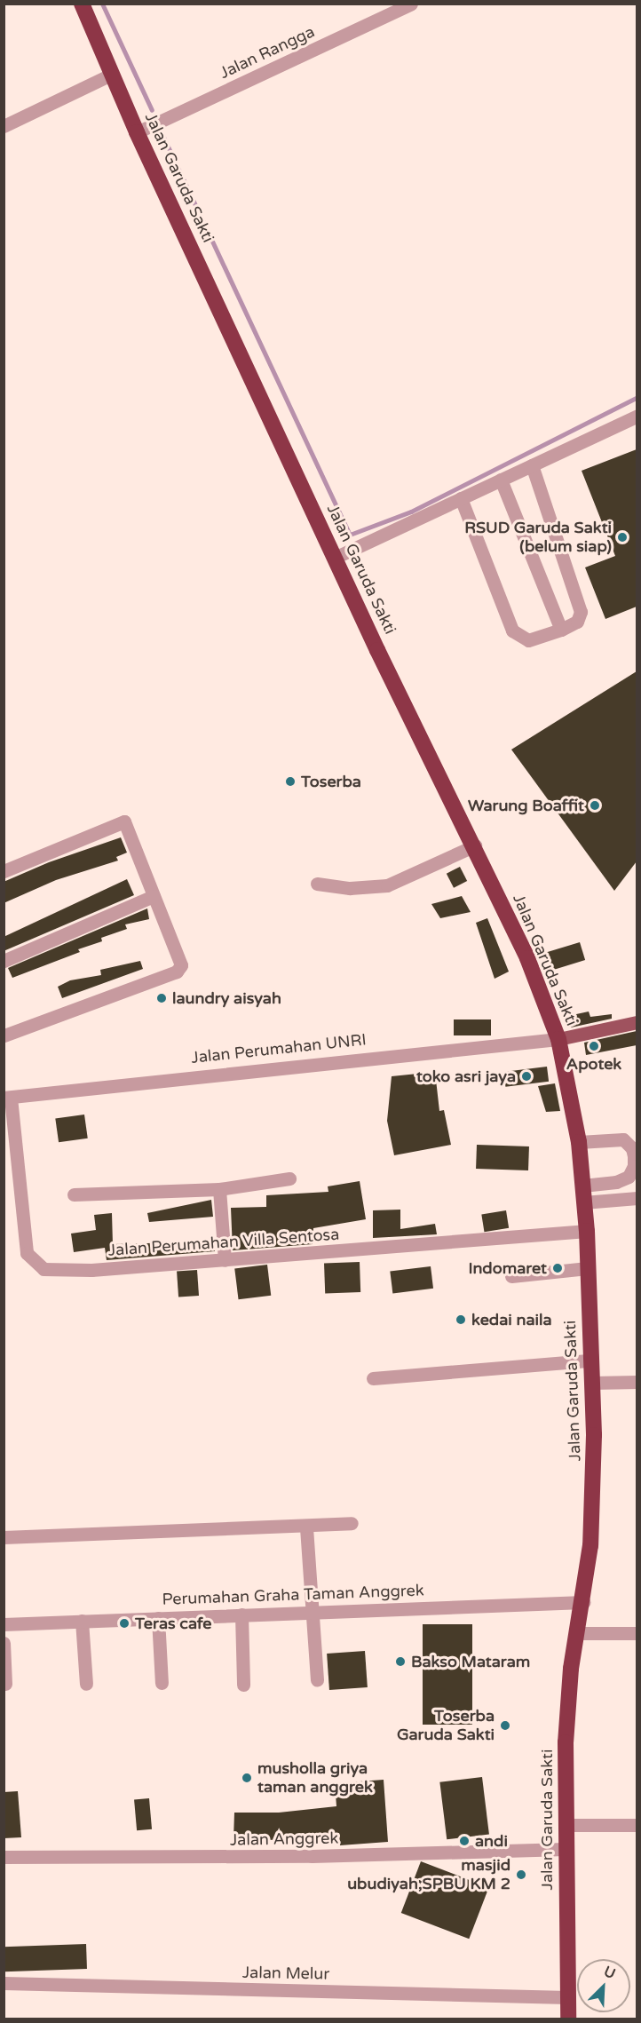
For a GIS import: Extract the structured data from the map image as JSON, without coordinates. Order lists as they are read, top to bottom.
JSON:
{
  "streets": {
    "highway": ["Jalan Garuda Sakti"],
    "street": [
      "Jalan Rangga",
      "Jalan Perumahan UNRI",
      "Jalan Perumahan Villa Sentosa",
      "Perumahan Graha Taman Anggrek",
      "Jalan Anggrek",
      "Jalan Melur"
    ]
  },
  "crossings": [
    ["Jalan Rangga", "Jalan Garuda Sakti"],
    ["Jalan Garuda Sakti", "Jalan Perumahan UNRI"],
    ["Jalan Garuda Sakti", "Jalan Perumahan Villa Sentosa"],
    ["Jalan Garuda Sakti", "Perumahan Graha Taman Anggrek"],
    ["Jalan Garuda Sakti", "Jalan Anggrek"],
    ["Jalan Garuda Sakti", "Jalan Melur"],
    ["Jalan Perumahan UNRI", "Jalan Perumahan Villa Sentosa"]
  ],
  "places": [
    "RSUD Garuda Sakti (belum siap)",
    "Toserba",
    "Warung Boaffit",
    "laundry aisyah",
    "Apotek",
    "toko asri jaya",
    "Indomaret",
    "kedai naila",
    "Teras cafe",
    "Bakso Mataram",
    "Toserba Garuda Sakti",
    "musholla griya taman anggrek",
    "andi",
    "masjid ubudiyah;SPBU KM 2"
  ],
  "north": "top right"
}
